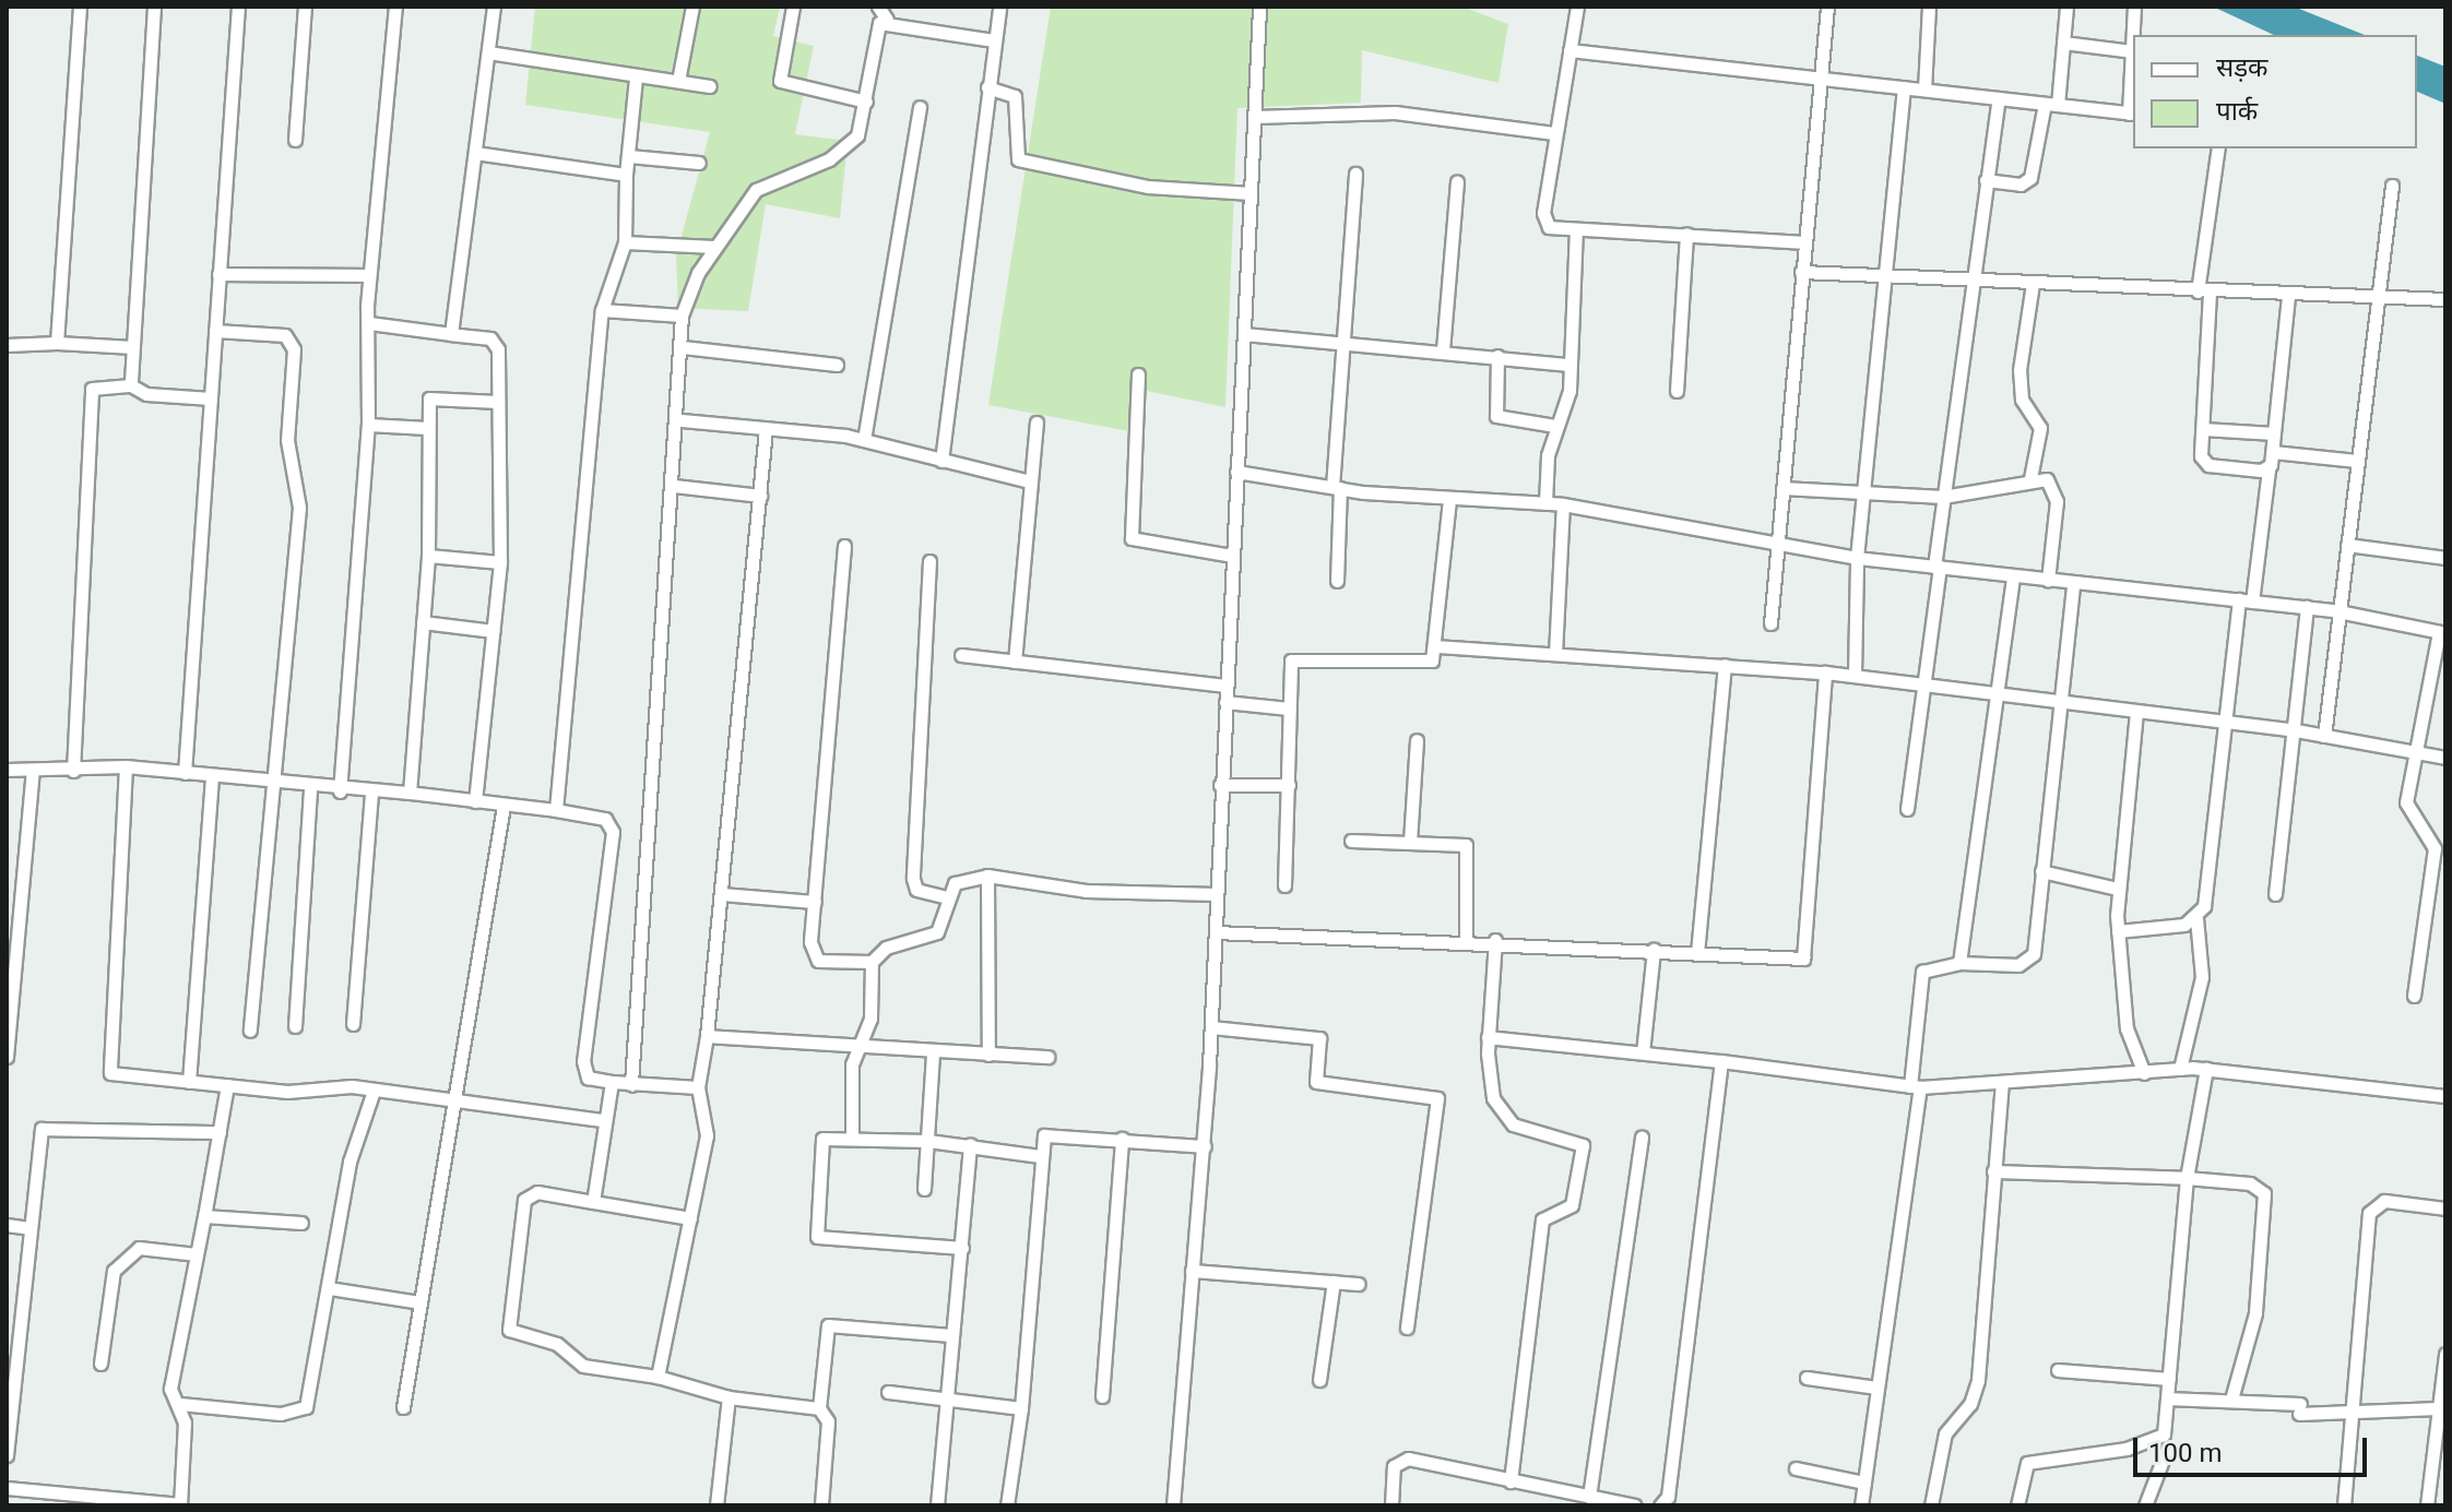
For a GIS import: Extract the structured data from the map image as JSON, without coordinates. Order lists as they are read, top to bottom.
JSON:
{
  "legend": ["सड़क", "पार्क"],
  "scale_bar": "100 m"
}
